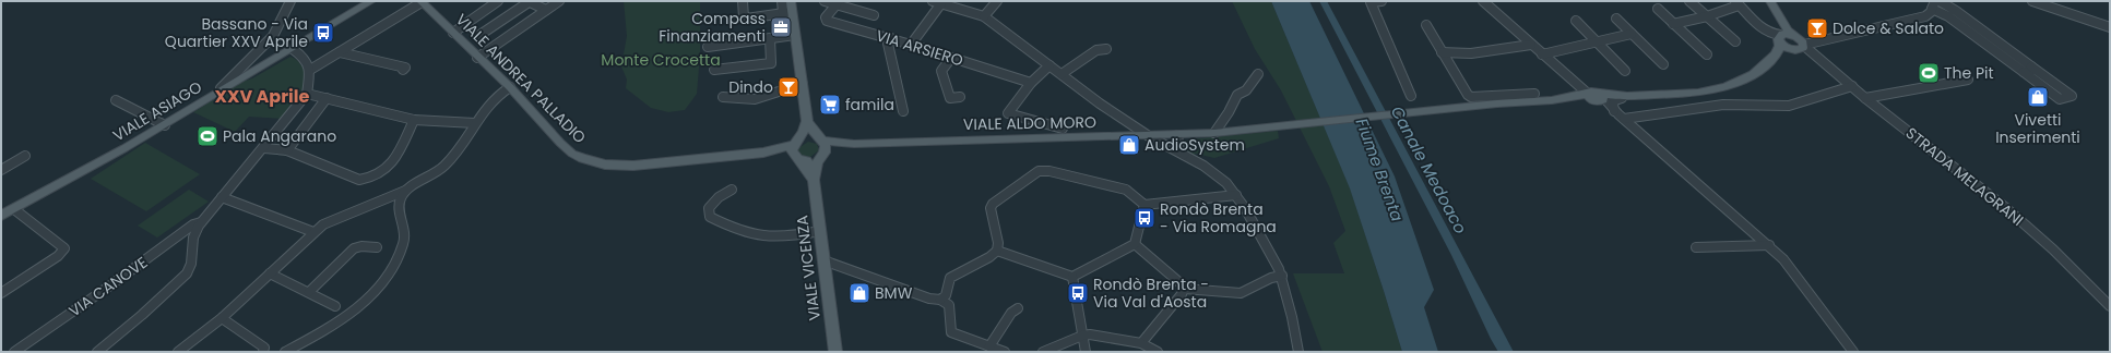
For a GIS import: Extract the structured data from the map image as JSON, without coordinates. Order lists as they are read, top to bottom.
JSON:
{
  "streets": {
    "main road": [
      "VIALE ANDREA PALLADIO",
      "VIALE ASIAGO",
      "VIALE ALDO MORO",
      "VIALE VICENZA"
    ],
    "street": ["VIA ARSIERO", "STRADA MELAGRANI", "VIA CANOVE"]
  },
  "crossings": [
    ["VIALE ANDREA PALLADIO", "VIALE ALDO MORO"],
    ["VIALE ANDREA PALLADIO", "VIALE VICENZA"],
    ["VIALE ALDO MORO", "VIALE VICENZA"]
  ],
  "districts": ["XXV Aprile"],
  "water": ["Fiume Brenta", "Canale Medoaco"],
  "parks": ["Monte Crocetta"],
  "places": {
    "office": ["Compass Finanziamenti"],
    "bar": ["Dolce & Salato", "Dindo"],
    "bus stop": ["Bassano - Via Quartier XXV Aprile", "Rondò Brenta - Via Romagna", "Rondò Brenta - Via Val d'Aosta"],
    "sports": ["The Pit", "Pala Angarano"],
    "shop": ["Vivetti Inserimenti", "AudioSystem", "BMW"],
    "supermarket": ["famila"]
  }
}
